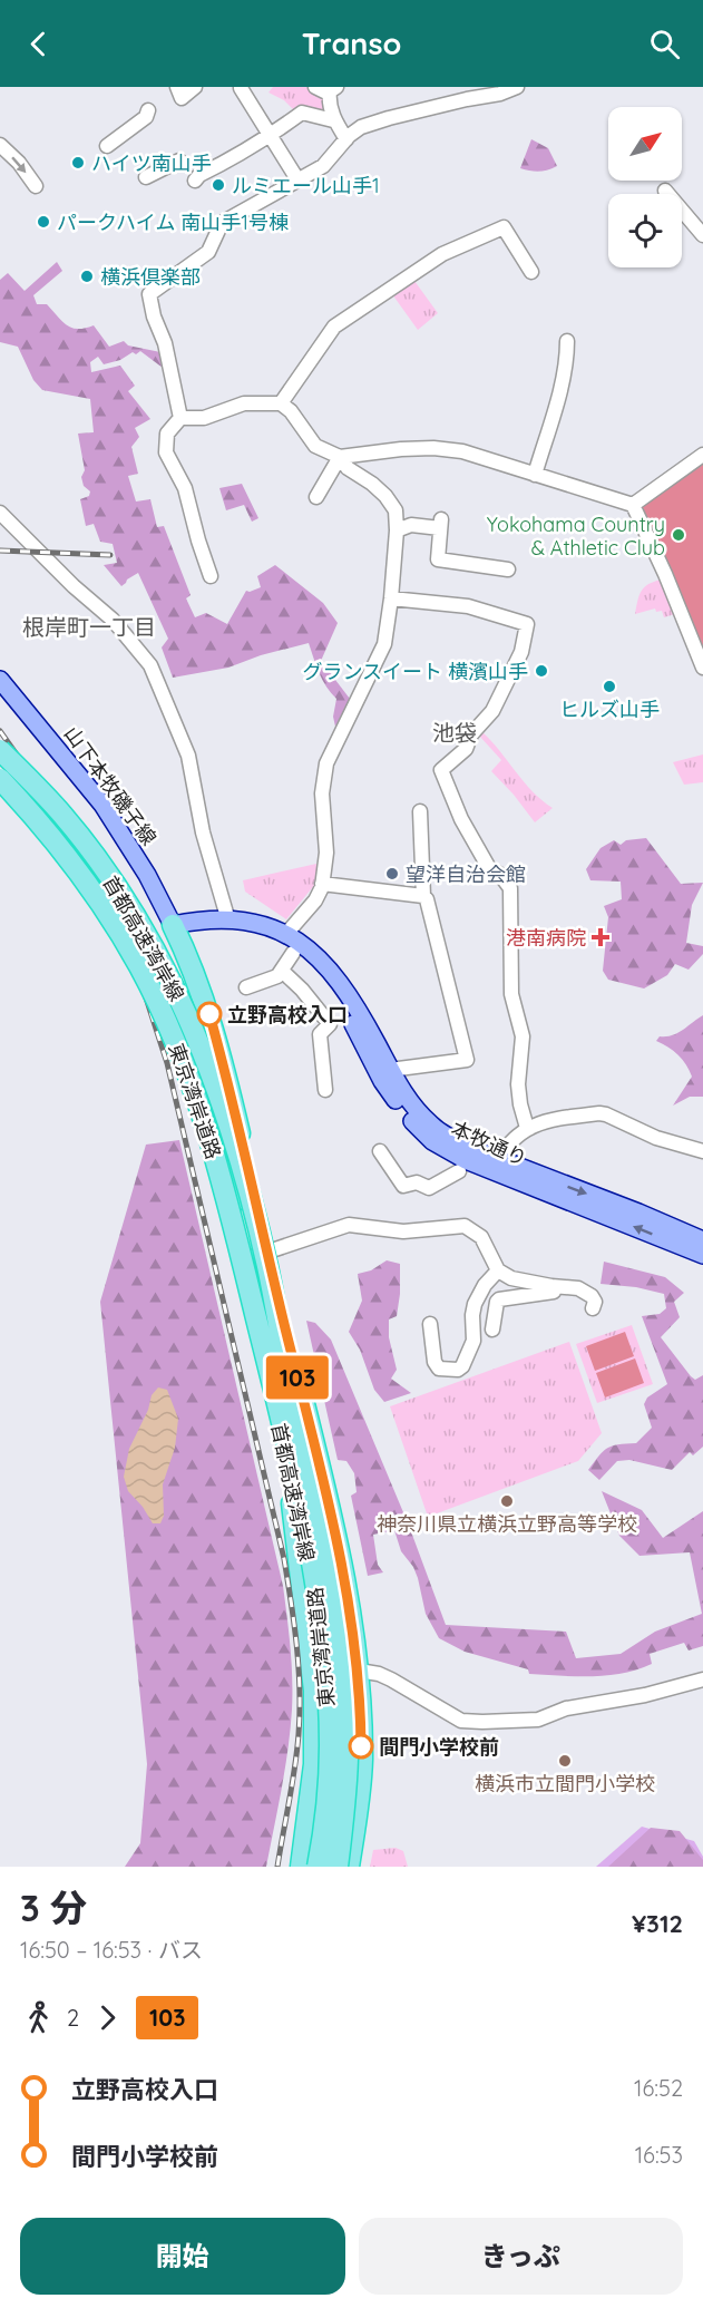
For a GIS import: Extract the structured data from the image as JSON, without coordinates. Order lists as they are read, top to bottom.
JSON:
{
  "streets": {
    "highway": ["首都高速湾岸線", "東京湾岸道路"],
    "main road": ["山下本牧磯子線", "本牧通り"]
  },
  "crossings": [
    ["山下本牧磯子線", "東京湾岸道路"],
    ["山下本牧磯子線", "本牧通り"],
    ["東京湾岸道路", "本牧通り"]
  ],
  "districts": ["根岸町一丁目", "池袋"],
  "places": {
    "other": [
      "ハイツ南山手",
      "ルミエール山手1",
      "パークハイム 南山手1号棟",
      "横浜倶楽部",
      "Yokohama Country & Athletic Club",
      "グランスイート 横濱山手",
      "ヒルズ山手",
      "望洋自治会館",
      "立野高校入口",
      "神奈川県立横浜立野高等学校",
      "間門小学校前",
      "横浜市立間門小学校"
    ],
    "health": ["港南病院"]
  },
  "lines": ["bus line 103"],
  "north": "top right",
  "page": {
    "header": "Transo",
    "on_map": "103",
    "heading": ["3 分", "16:50 – 16:53 · バス", "¥312"],
    "legs": ["2", "103"],
    "list": [
      {
        "name": "立野高校入口",
        "value": "16:52"
      },
      {
        "name": "間門小学校前",
        "value": "16:53"
      }
    ],
    "buttons": ["開始", "きっぷ"]
  }
}
